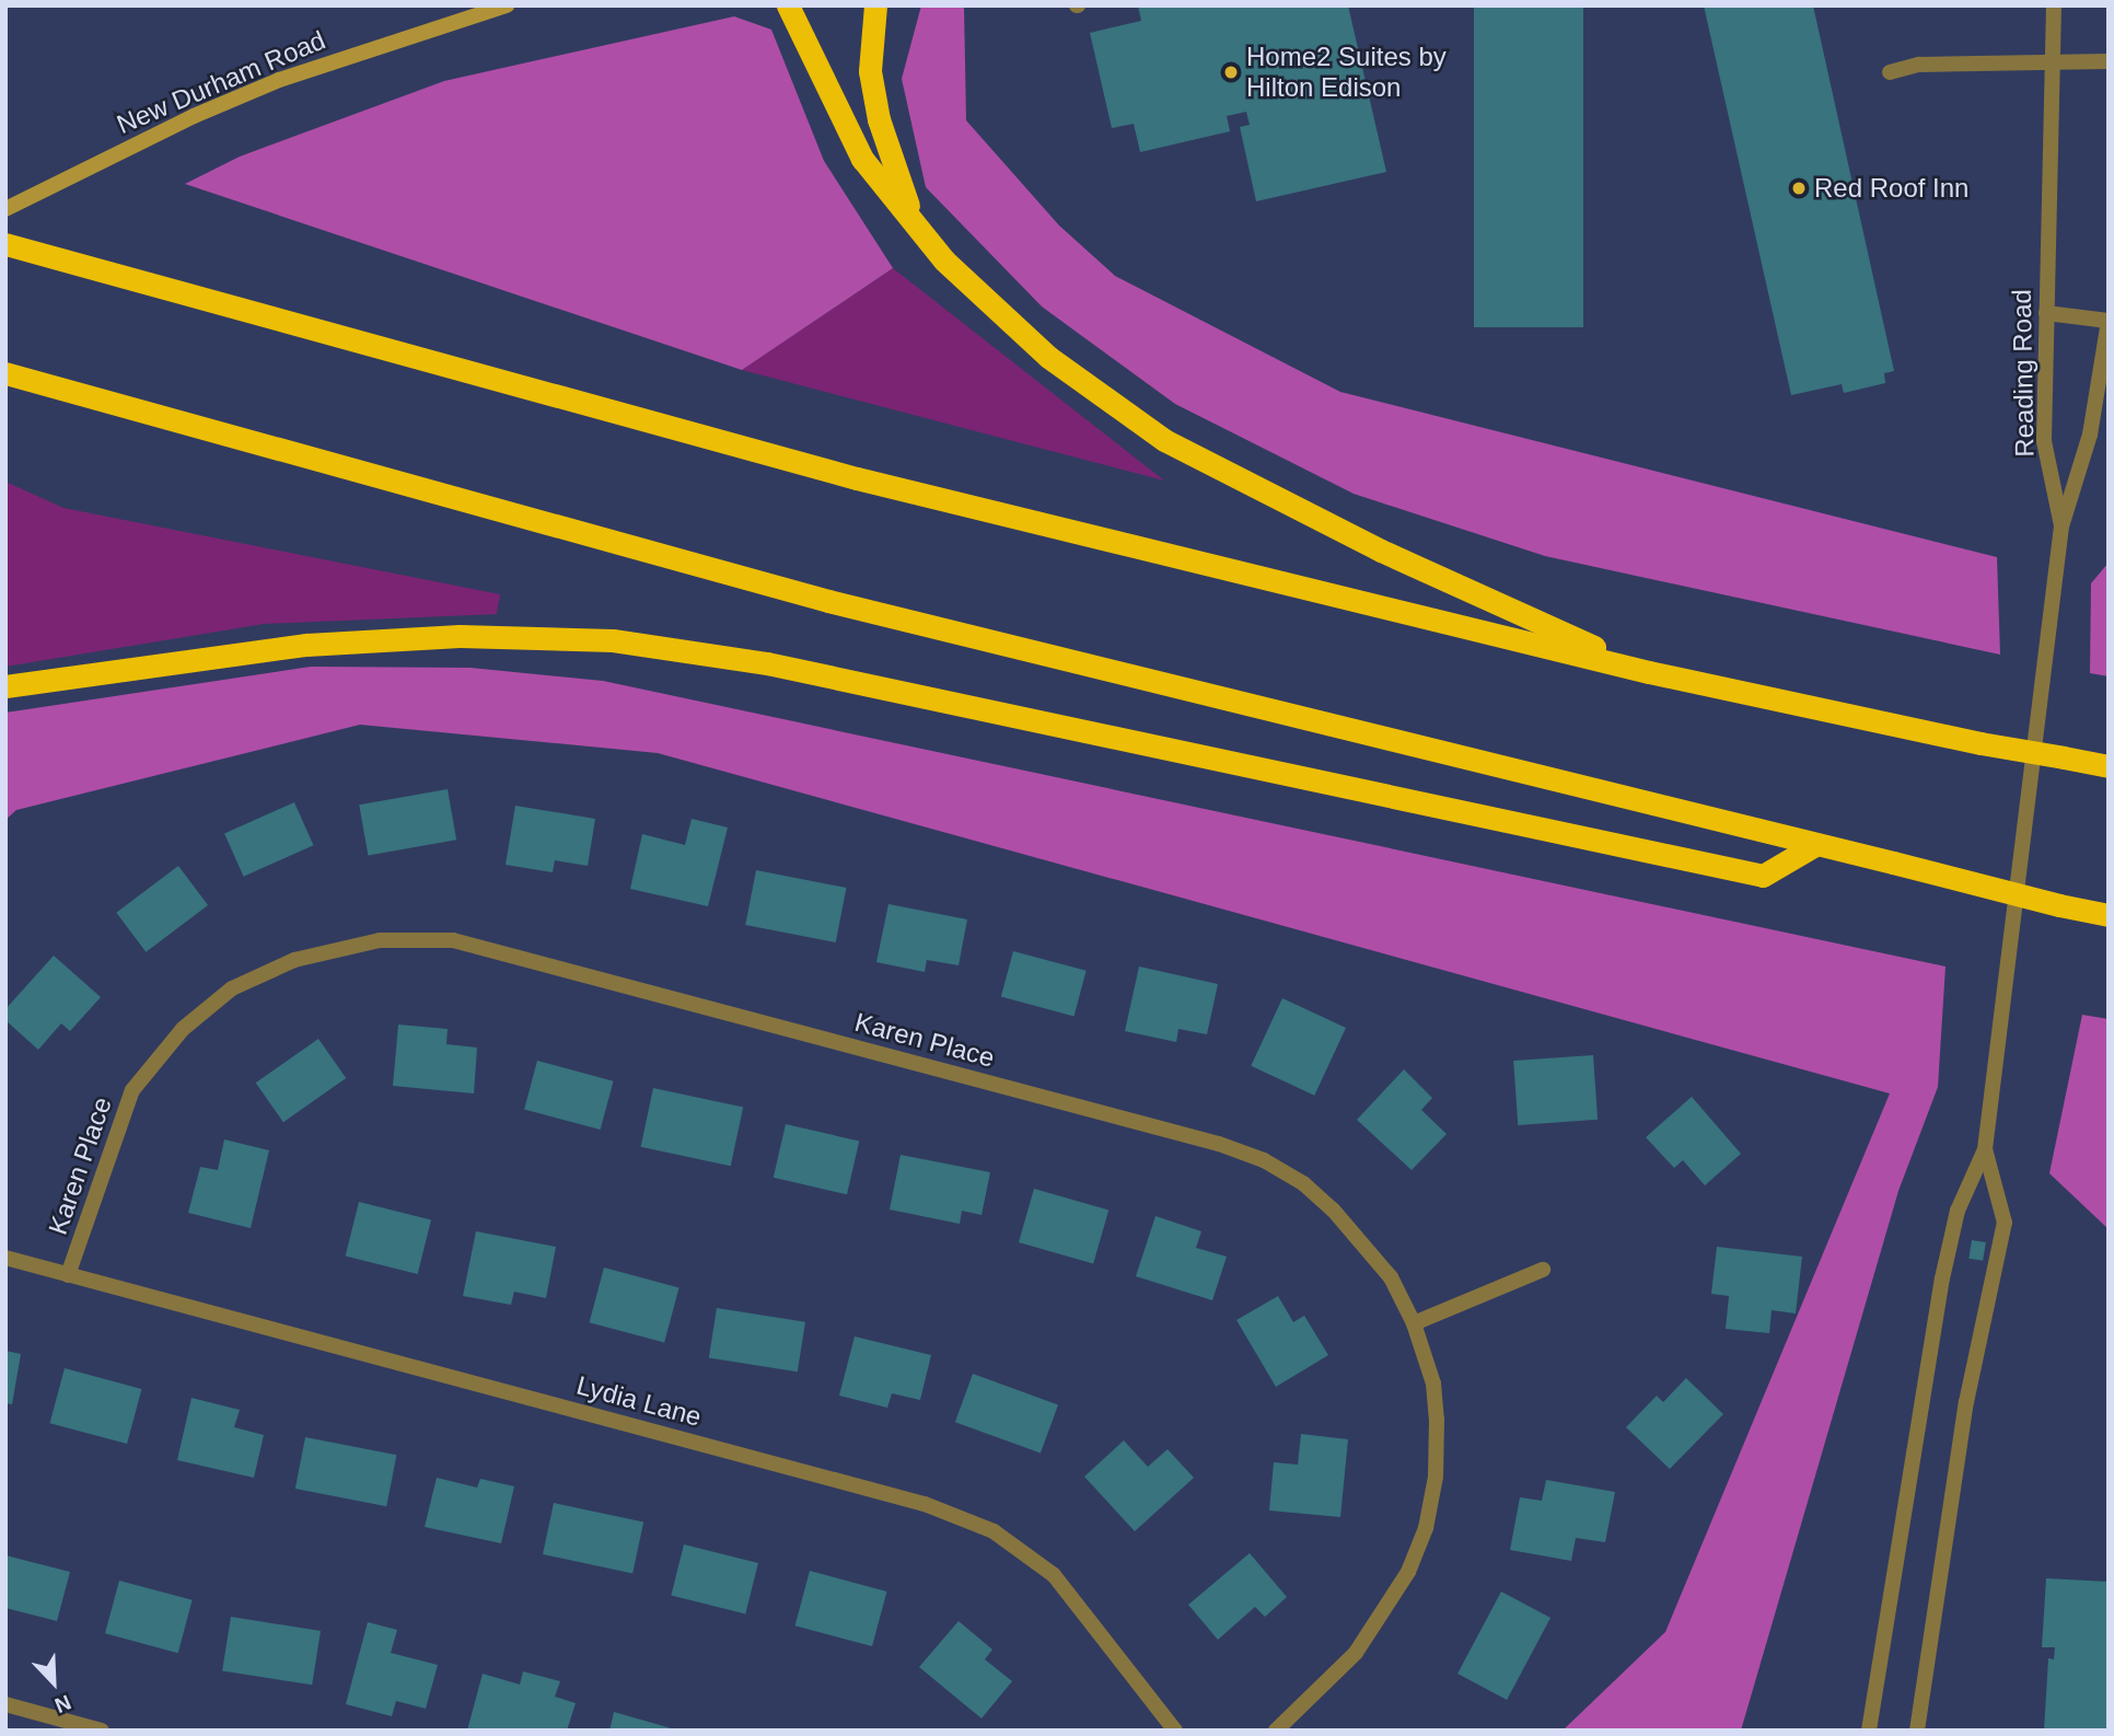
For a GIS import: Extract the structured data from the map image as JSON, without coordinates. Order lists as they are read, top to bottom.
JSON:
{
  "streets": {
    "main road": ["New Durham Road"],
    "street": ["Reading Road", "Karen Place", "Lydia Lane"]
  },
  "crossings": [
    ["Karen Place", "Lydia Lane"]
  ],
  "places": ["Home2 Suites by Hilton Edison", "Red Roof Inn"],
  "north": "bottom right"
}
